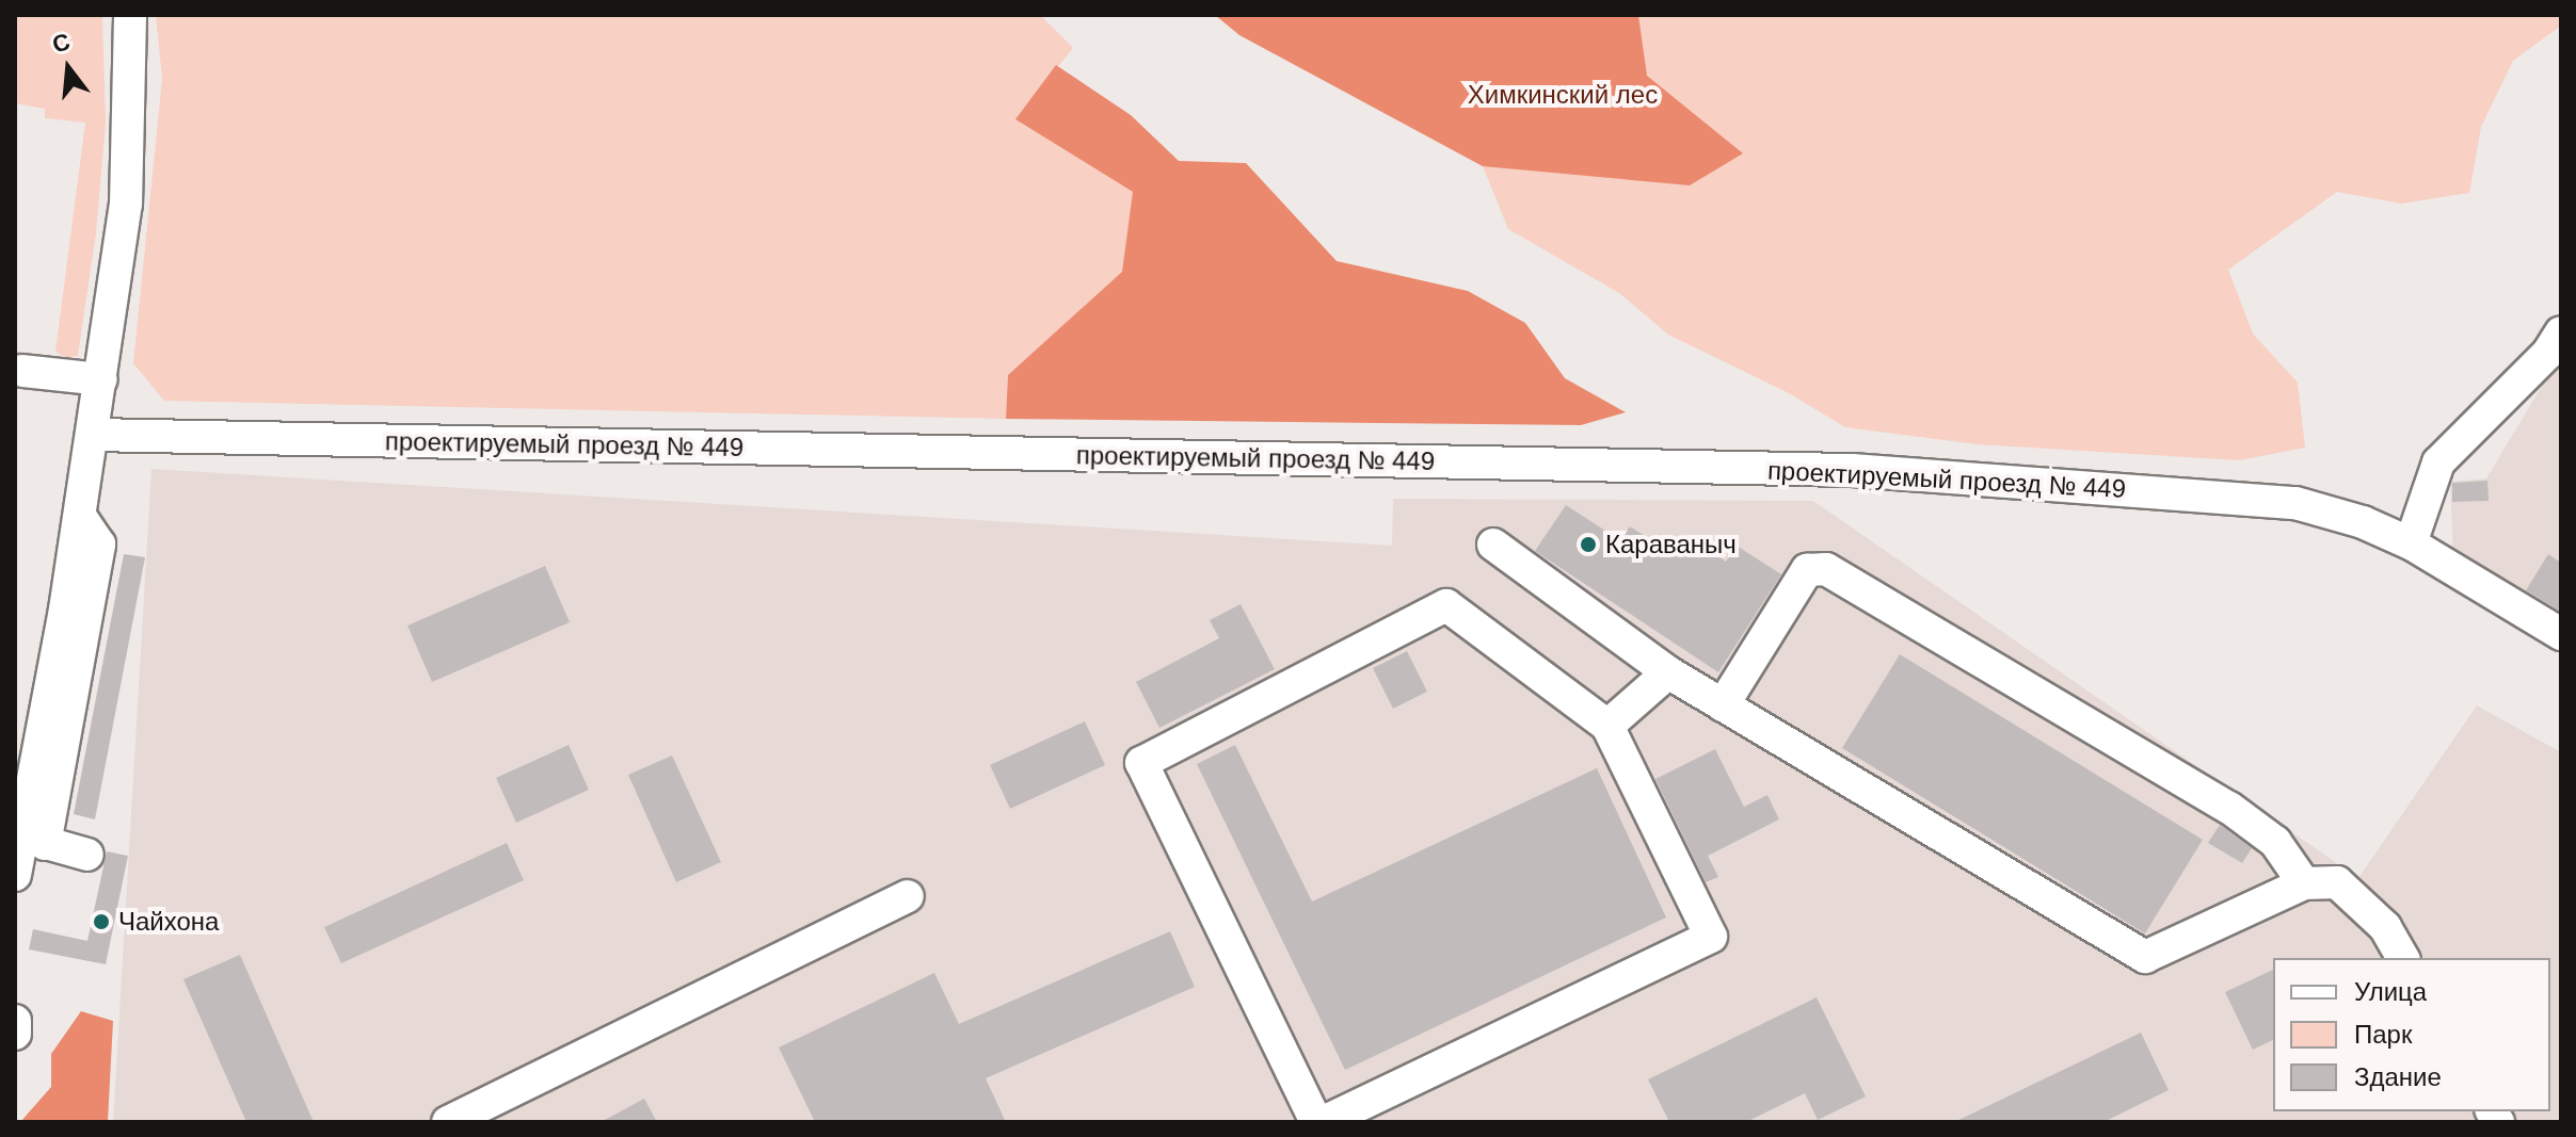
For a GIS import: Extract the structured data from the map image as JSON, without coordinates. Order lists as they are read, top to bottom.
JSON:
{
  "streets": {
    "street": ["проектируемый проезд № 449"]
  },
  "parks": ["Химкинский лес"],
  "places": ["Караваныч", "Чайхона"],
  "legend": ["Улица", "Парк", "Здание"],
  "north": "top"
}
